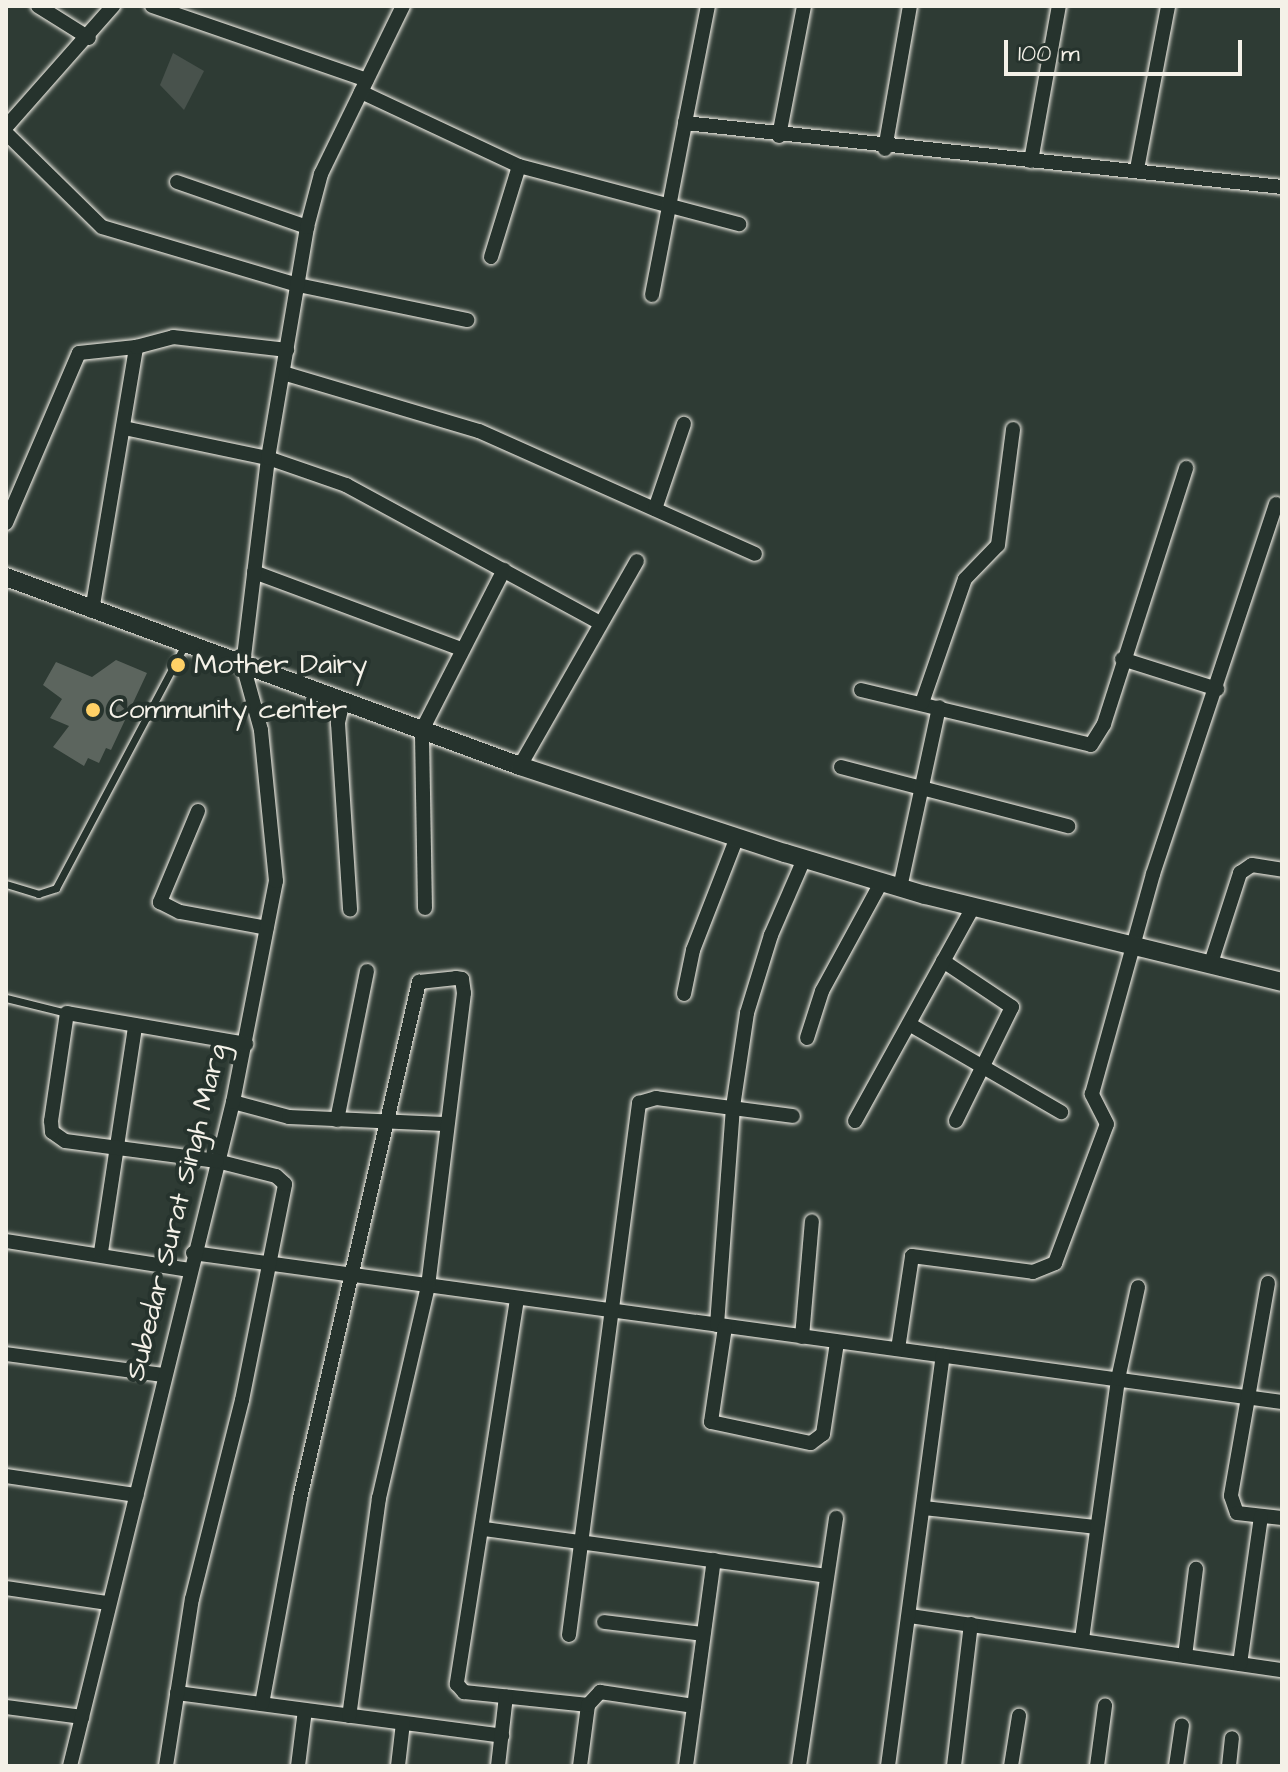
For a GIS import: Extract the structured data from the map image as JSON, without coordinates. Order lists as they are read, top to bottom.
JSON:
{
  "streets": {
    "street": ["Subedar Surat Singh Marg"]
  },
  "places": ["Mother Dairy", "Community center"],
  "scale_bar": "100 m"
}
